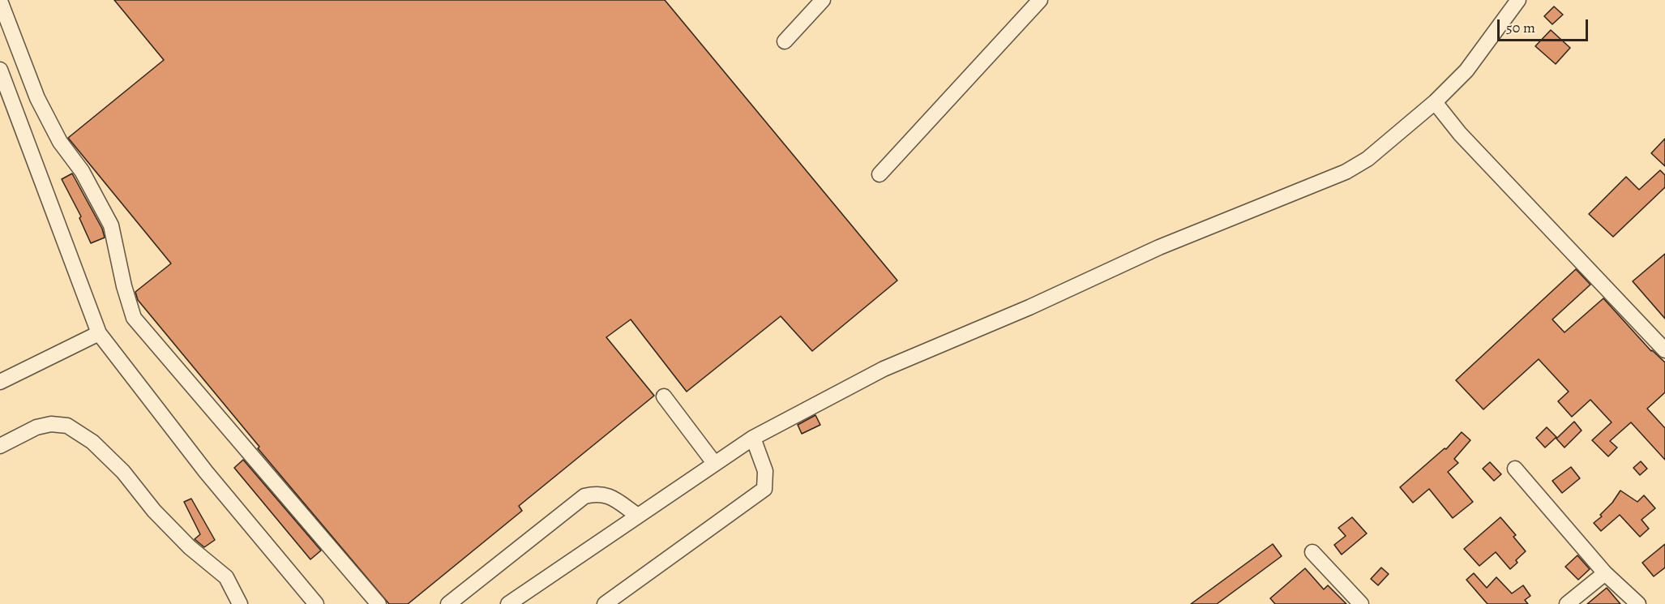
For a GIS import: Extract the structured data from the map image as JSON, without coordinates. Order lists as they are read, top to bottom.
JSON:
{
  "scale_bar": "50 m"
}
